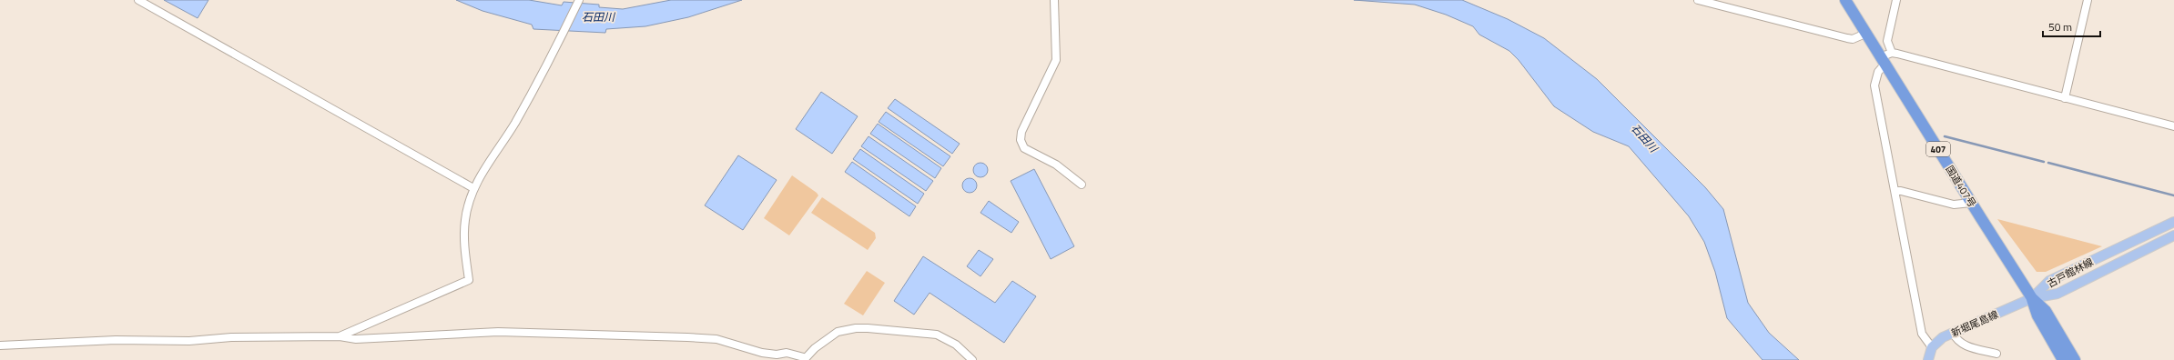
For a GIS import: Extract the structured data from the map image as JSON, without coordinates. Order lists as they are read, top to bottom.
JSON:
{
  "streets": {
    "highway": ["407", "国道407号"],
    "main road": ["古戸館林線", "新堀尾島線"]
  },
  "crossings": [
    ["国道407号", "古戸館林線"],
    ["国道407号", "新堀尾島線"],
    ["古戸館林線", "新堀尾島線"]
  ],
  "water": ["石田川"],
  "scale_bar": "50 m"
}
